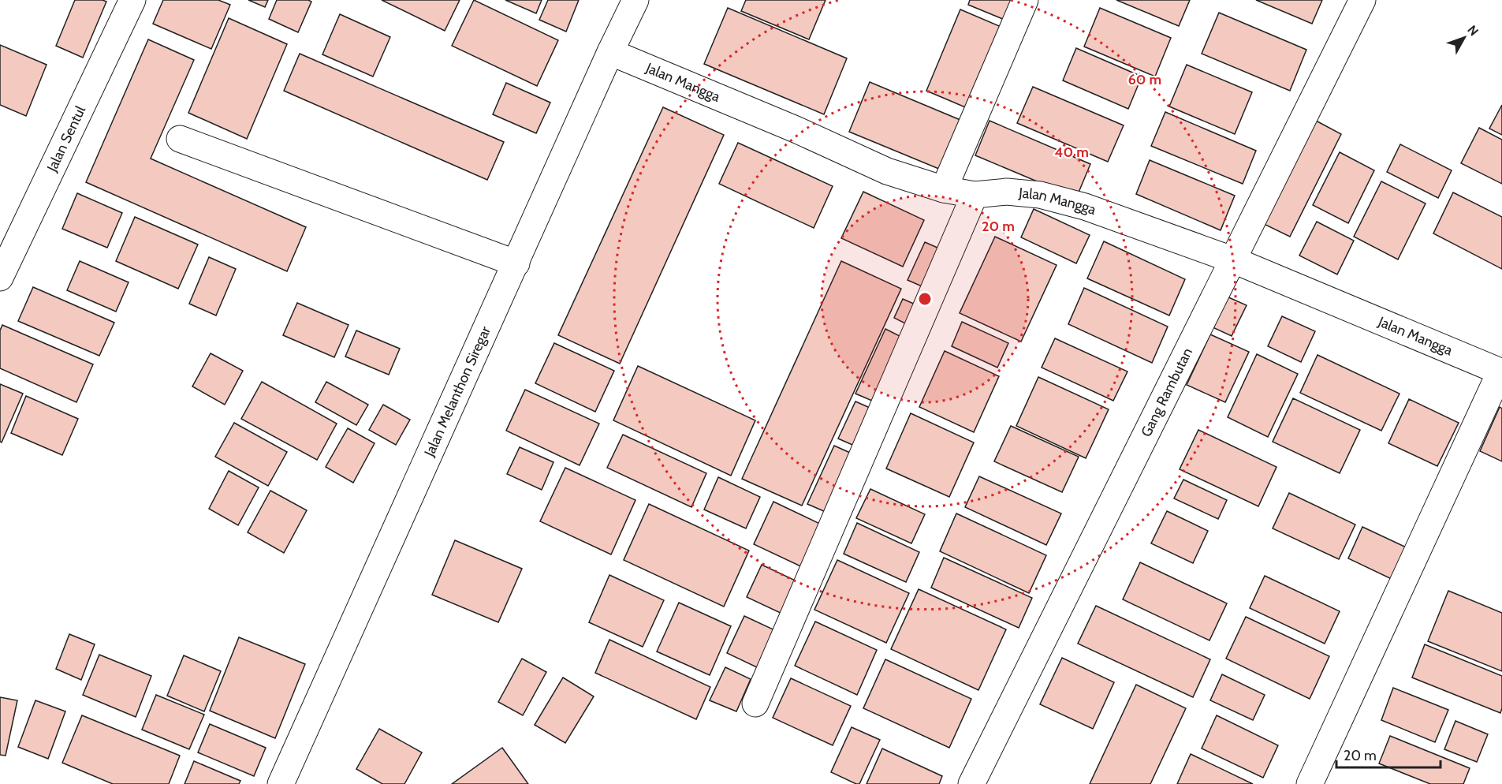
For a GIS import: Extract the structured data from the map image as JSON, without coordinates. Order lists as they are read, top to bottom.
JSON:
{
  "streets": {
    "street": [
      "Jalan Mangga",
      "Jalan Sentul",
      "Jalan Melanthon Siregar",
      "Gang Rambutan"
    ]
  },
  "crossings": [
    ["Jalan Mangga", "Jalan Melanthon Siregar"],
    ["Jalan Mangga", "Gang Rambutan"]
  ],
  "scale_bar": "20 m",
  "north": "top right",
  "rings": ["60 m", "40 m", "20 m"]
}
